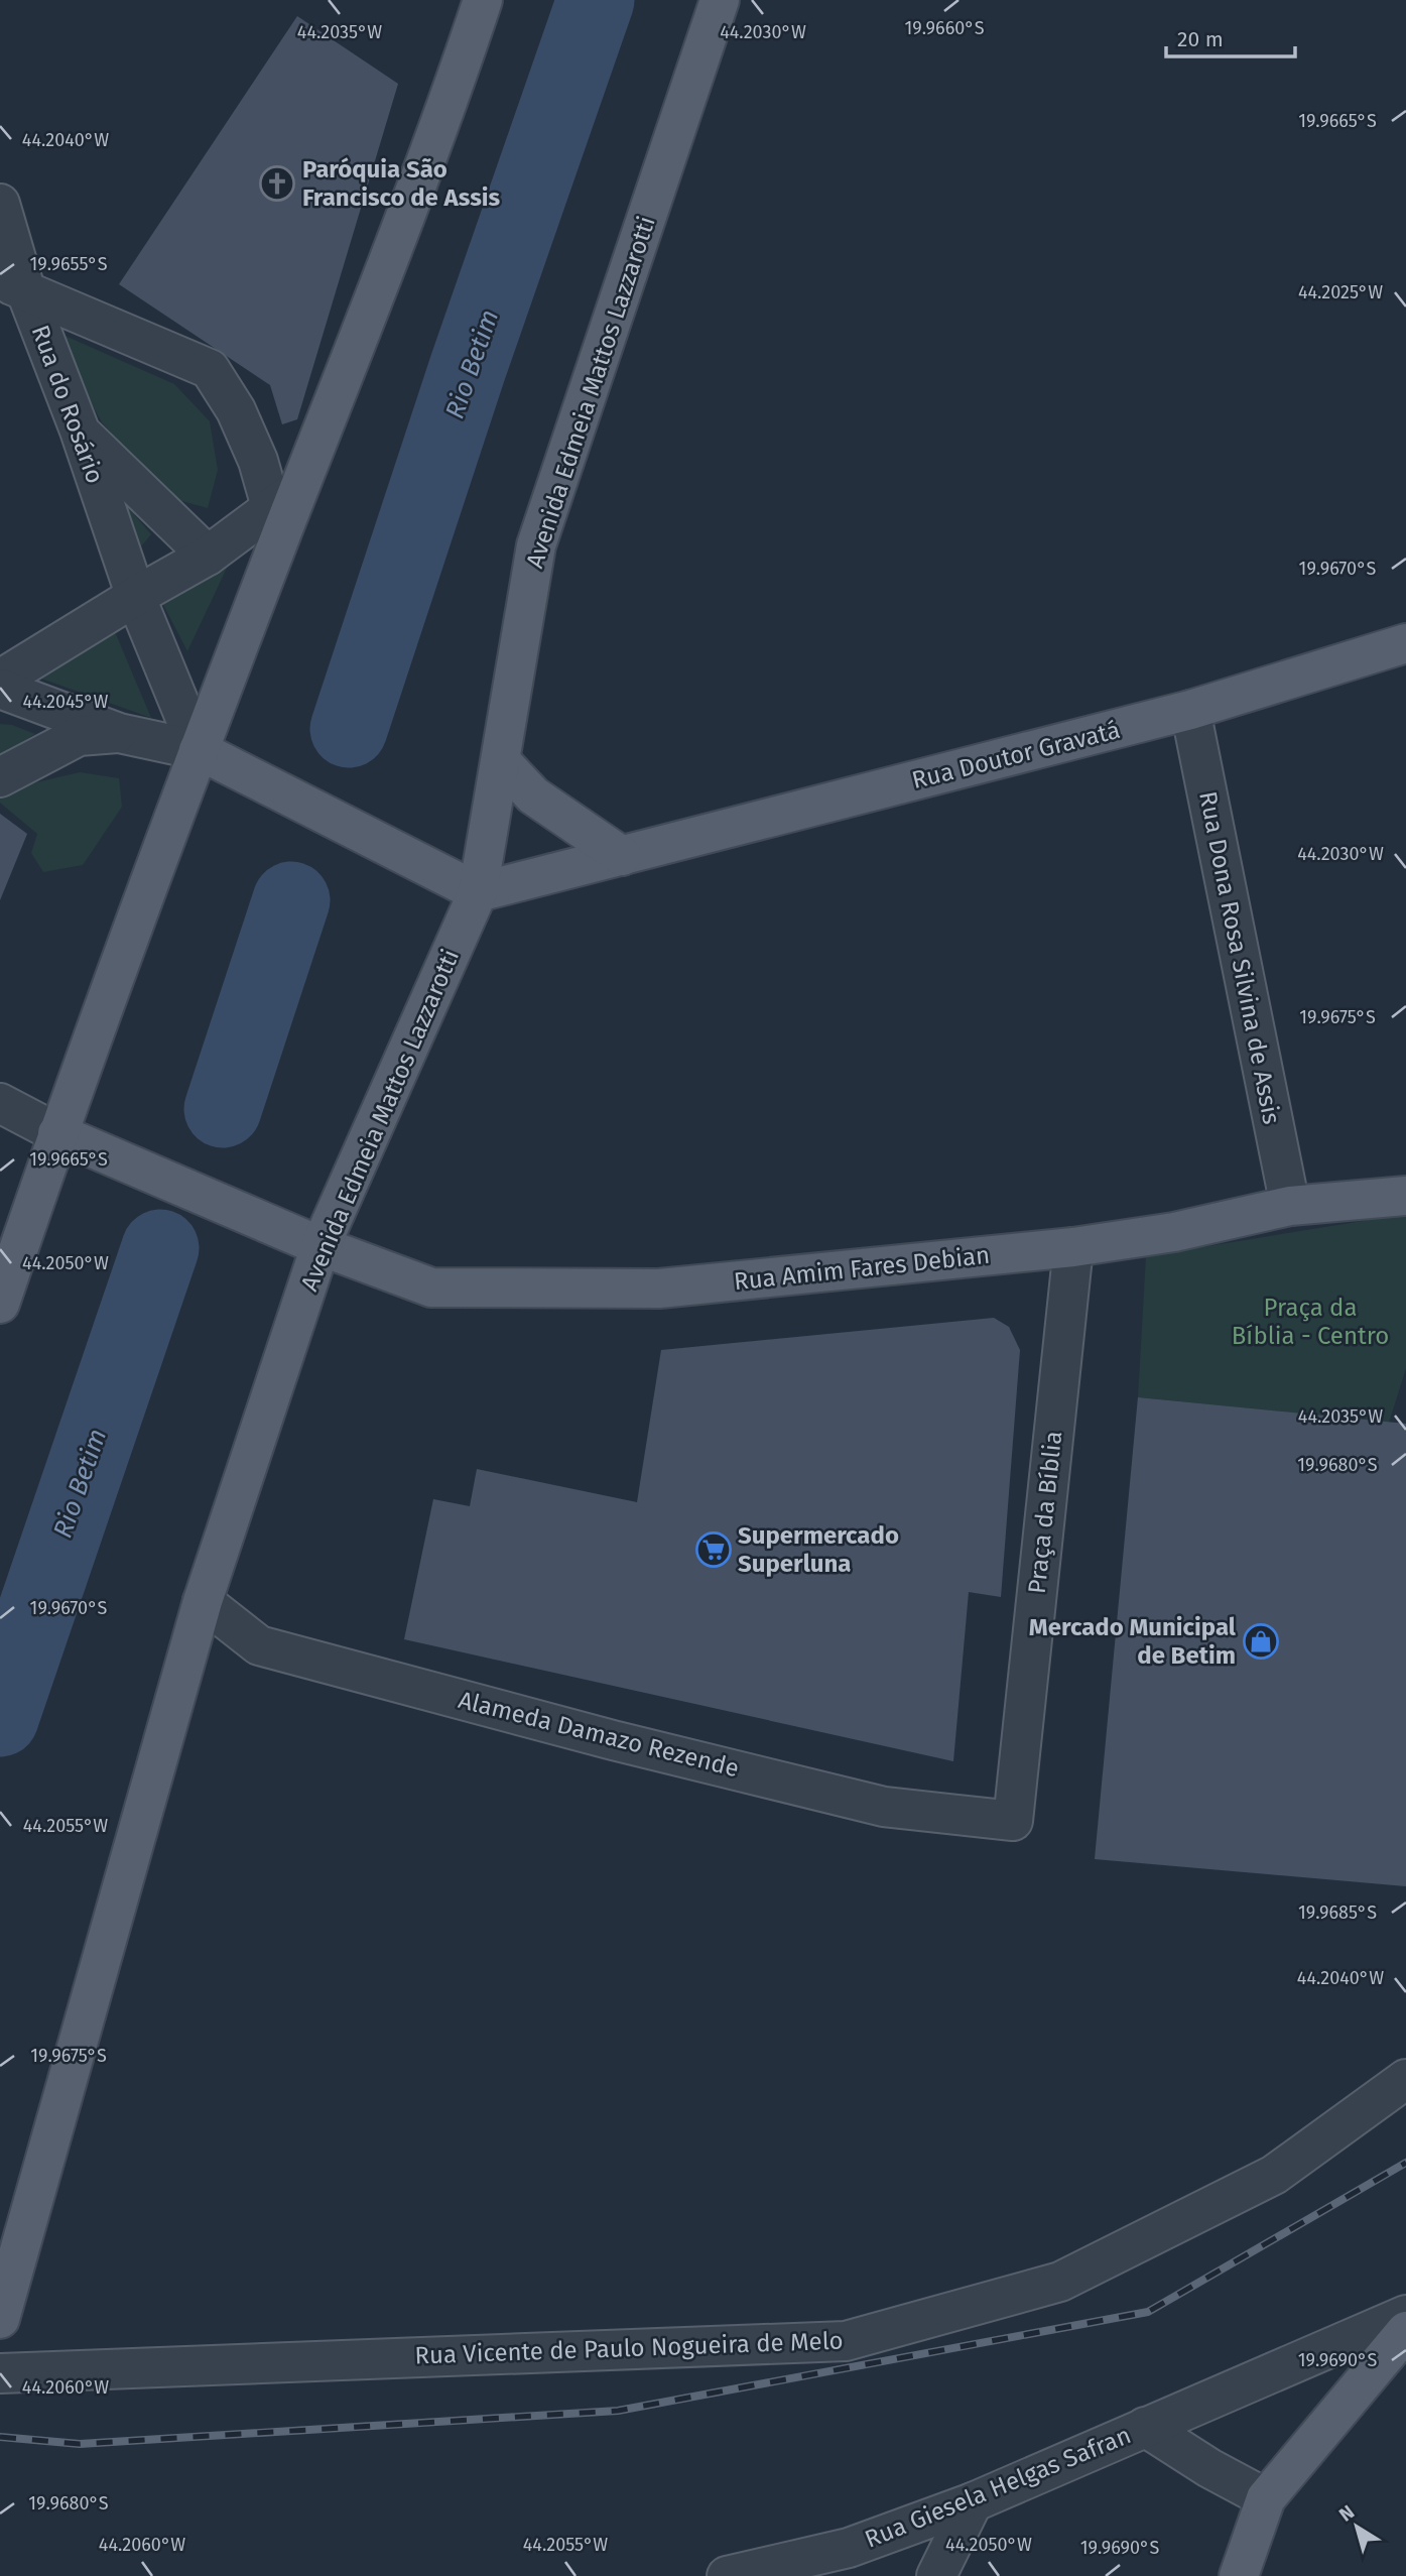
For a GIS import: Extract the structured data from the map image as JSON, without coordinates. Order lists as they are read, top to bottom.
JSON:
{
  "streets": {
    "main road": ["Avenida Edmeia Mattos Lazzarotti", "Rua Doutor Gravatá", "Rua Amim Fares Debian"],
    "street": [
      "Rua do Rosário",
      "Rua Dona Rosa Silvina de Assis",
      "Praça da Bíblia",
      "Alameda Damazo Rezende",
      "Rua Vicente de Paulo Nogueira de Melo",
      "Rua Giesela Helgas Safran"
    ]
  },
  "crossings": [
    ["Avenida Edmeia Mattos Lazzarotti", "Rua Doutor Gravatá"],
    ["Avenida Edmeia Mattos Lazzarotti", "Rua Amim Fares Debian"],
    ["Avenida Edmeia Mattos Lazzarotti", "Alameda Damazo Rezende"],
    ["Rua Doutor Gravatá", "Rua Dona Rosa Silvina de Assis"],
    ["Rua Dona Rosa Silvina de Assis", "Rua Amim Fares Debian"],
    ["Rua Amim Fares Debian", "Praça da Bíblia"],
    ["Praça da Bíblia", "Alameda Damazo Rezende"]
  ],
  "water": ["Rio Betim"],
  "parks": ["Praça da Bíblia - Centro"],
  "places": {
    "church": ["Paróquia São Francisco de Assis"],
    "supermarket": ["Supermercado Superluna"],
    "shop": ["Mercado Municipal de Betim"]
  },
  "scale_bar": "20 m",
  "north": "top left",
  "coordinates": [
    "19.9660°S",
    "44.2035°W",
    "44.2030°W",
    "19.9665°S",
    "44.2040°W",
    "19.9655°S",
    "44.2025°W",
    "19.9670°S",
    "44.2045°W",
    "19.9675°S",
    "44.2050°W",
    "19.9680°S",
    "44.2055°W",
    "19.9685°S",
    "19.9690°S",
    "44.2060°W"
  ]
}
